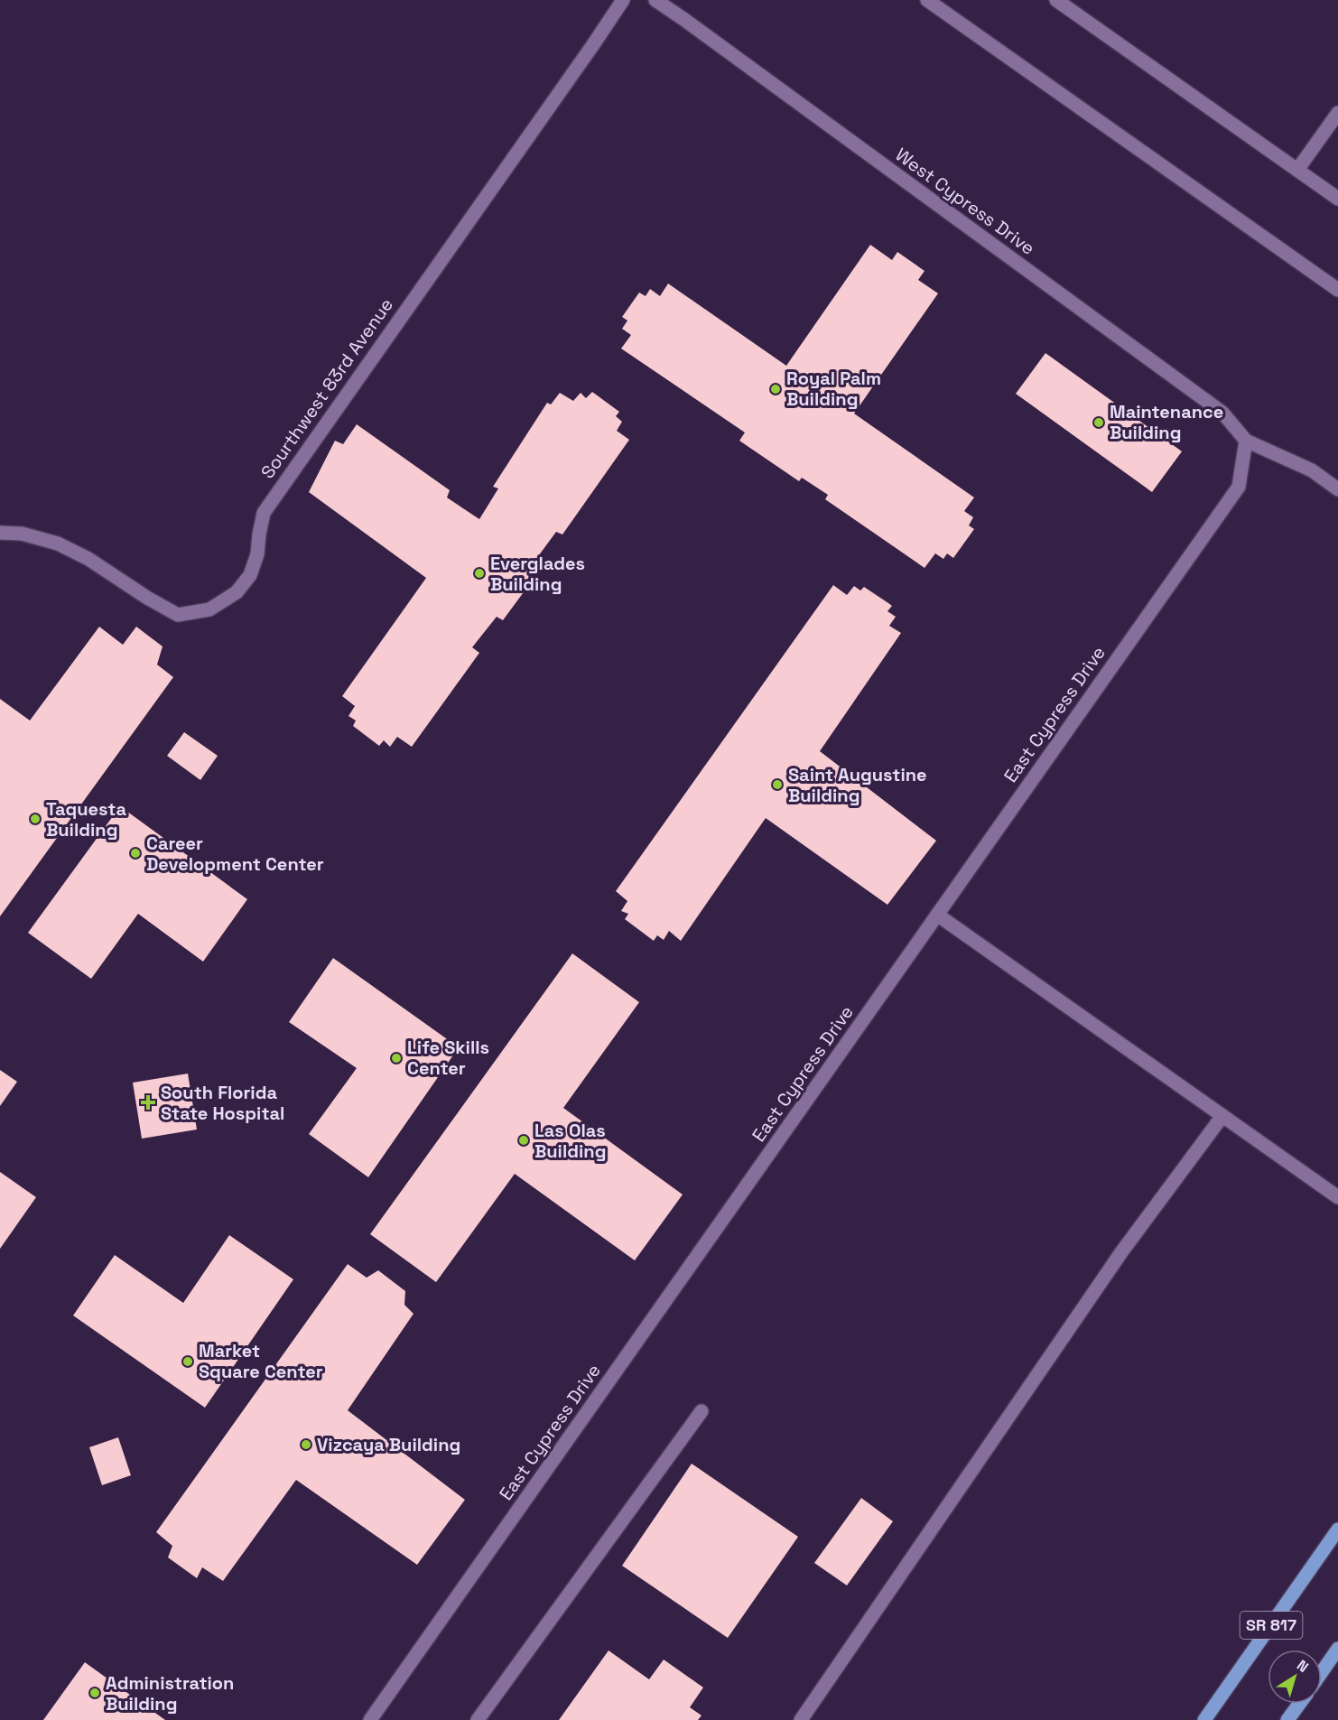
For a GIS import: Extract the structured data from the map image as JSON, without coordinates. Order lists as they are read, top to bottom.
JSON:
{
  "streets": {
    "main road": ["SR 817"],
    "street": ["West Cypress Drive", "Sourthwest 83rd Avenue", "East Cypress Drive"]
  },
  "crossings": [
    ["West Cypress Drive", "East Cypress Drive"]
  ],
  "places": {
    "other": [
      "Royal Palm Building",
      "Maintenance Building",
      "Everglades Building",
      "Saint Augustine Building",
      "Taquesta Building",
      "Career Development Center",
      "Life Skills Center",
      "Las Olas Building",
      "Market Square Center",
      "Vizcaya Building",
      "Administration Building"
    ],
    "health": ["South Florida State Hospital"]
  },
  "north": "top right"
}
